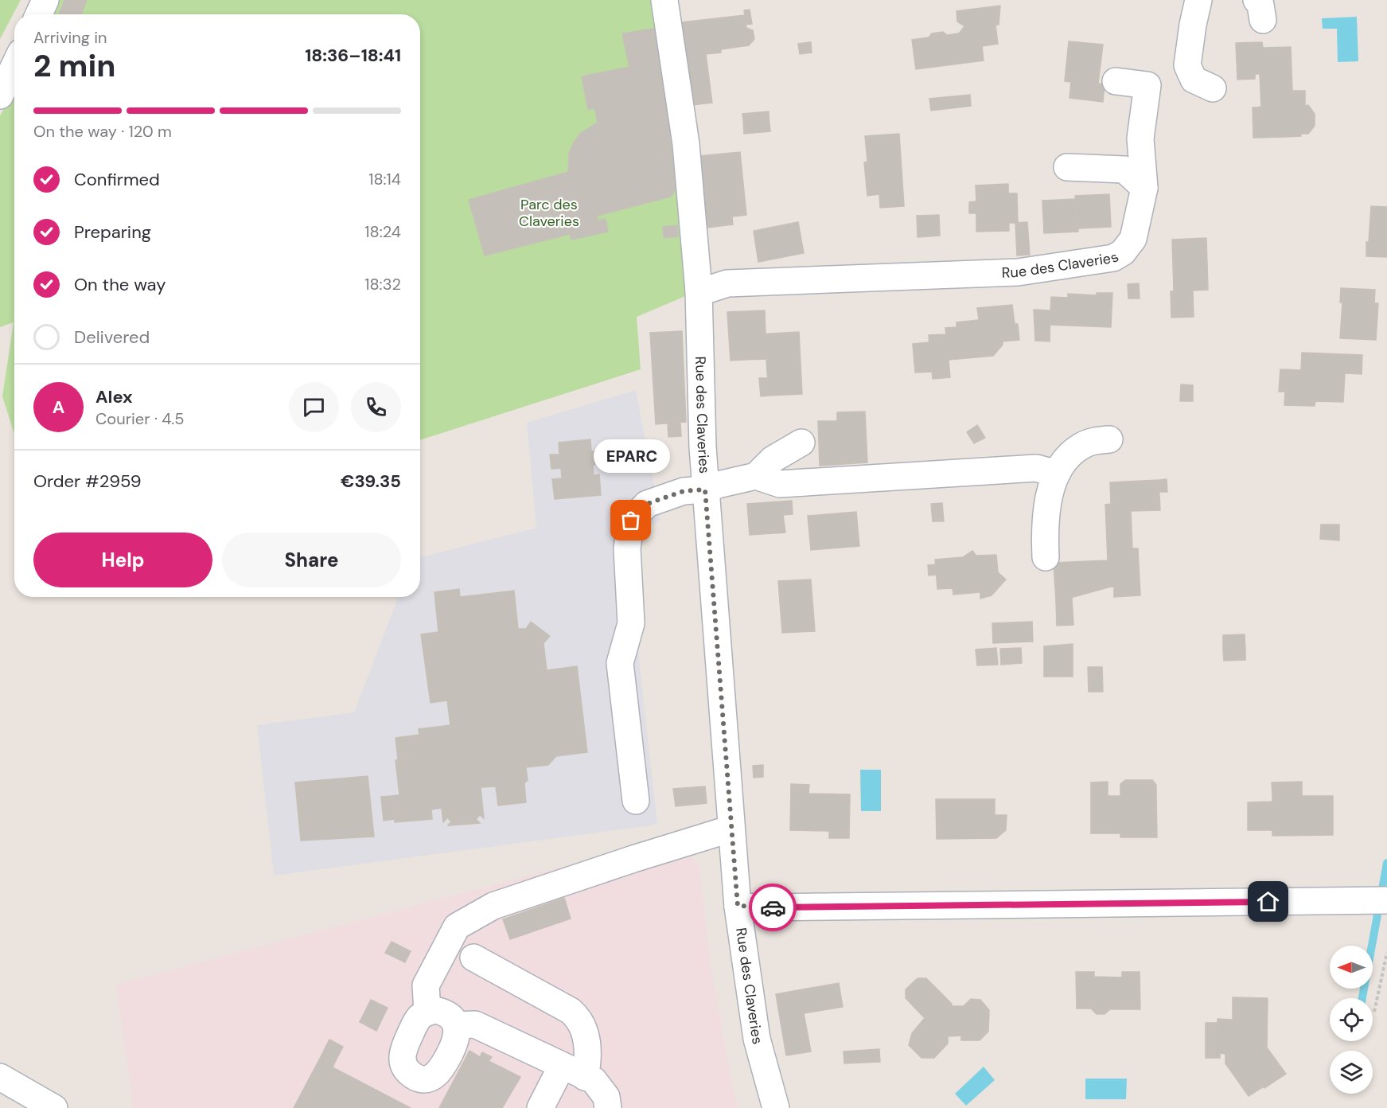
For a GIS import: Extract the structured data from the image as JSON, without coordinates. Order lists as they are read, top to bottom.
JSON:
{
  "streets": {
    "street": ["Rue des Claveries"]
  },
  "parks": ["Parc des Claveries"],
  "places": ["EPARC"],
  "north": "left",
  "page": {
    "heading": ["2 min", "Arriving in", "18:36–18:41"],
    "panel": [
      "Alex",
      "Courier · 4.5",
      "Order #2959",
      "€39.35"
    ],
    "bar": "On the way · 120 m",
    "list": [
      ["Confirmed", "18:14"],
      ["Preparing", "18:24"],
      ["On the way", "18:32"],
      "Delivered"
    ],
    "round": "A",
    "bubble": "EPARC",
    "buttons": ["Help", "Share"]
  }
}
